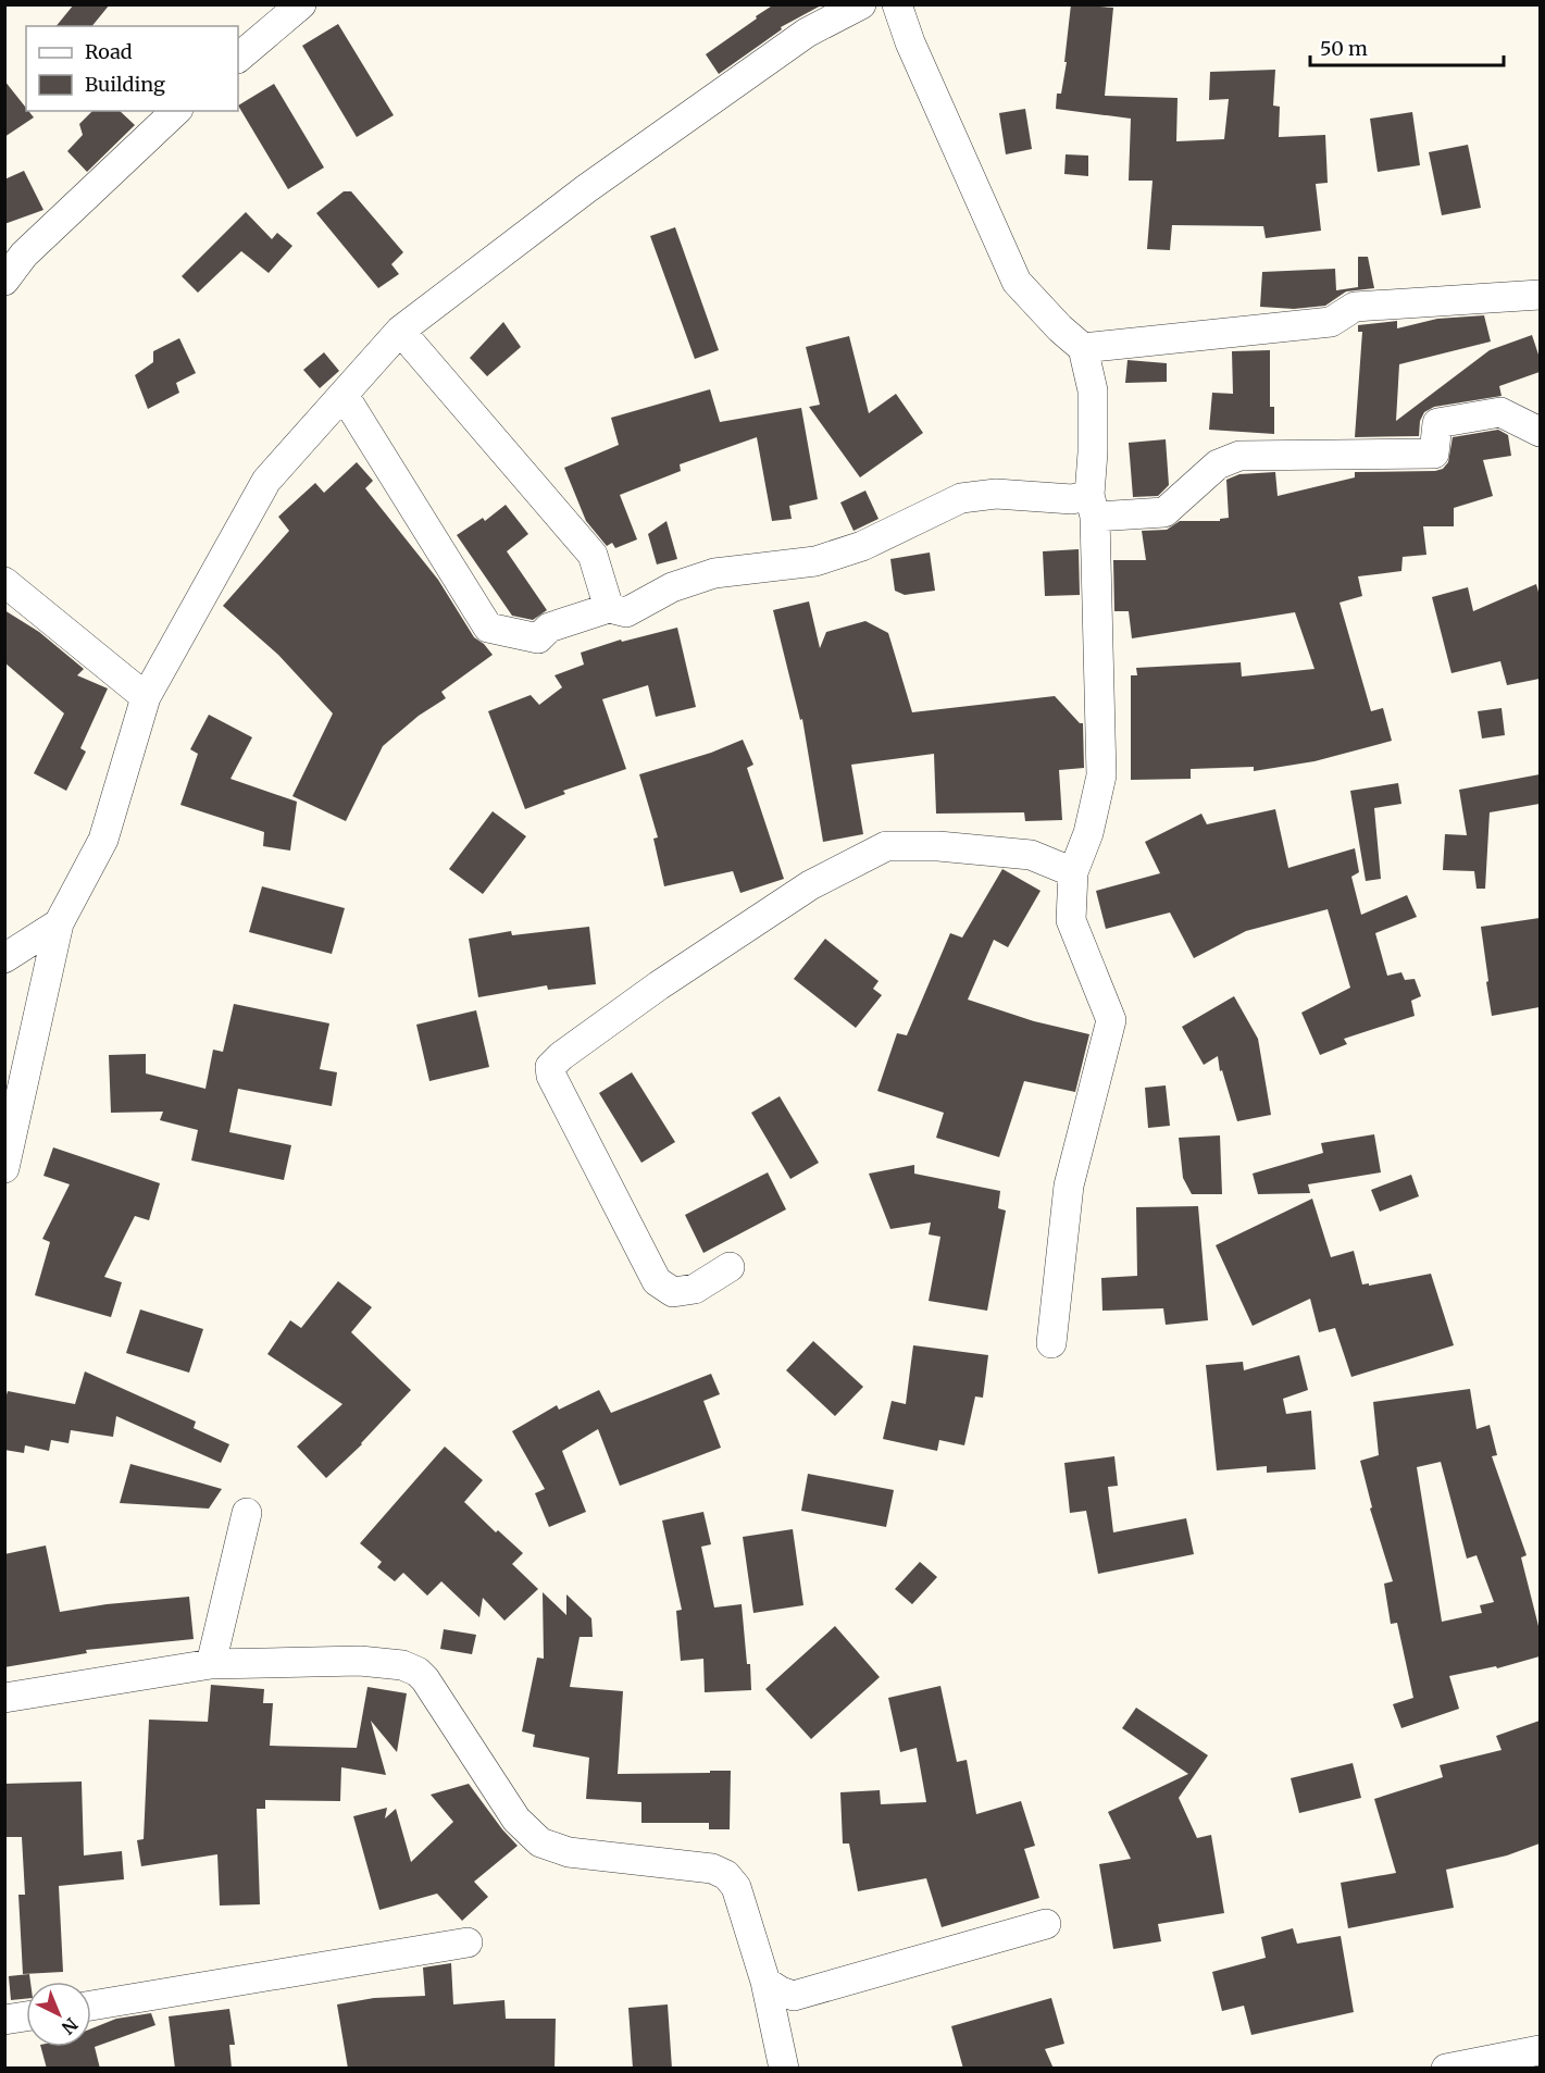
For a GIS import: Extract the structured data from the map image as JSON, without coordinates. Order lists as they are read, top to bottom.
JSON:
{
  "legend": ["Road", "Building"],
  "scale_bar": "50 m",
  "north": "bottom right"
}
